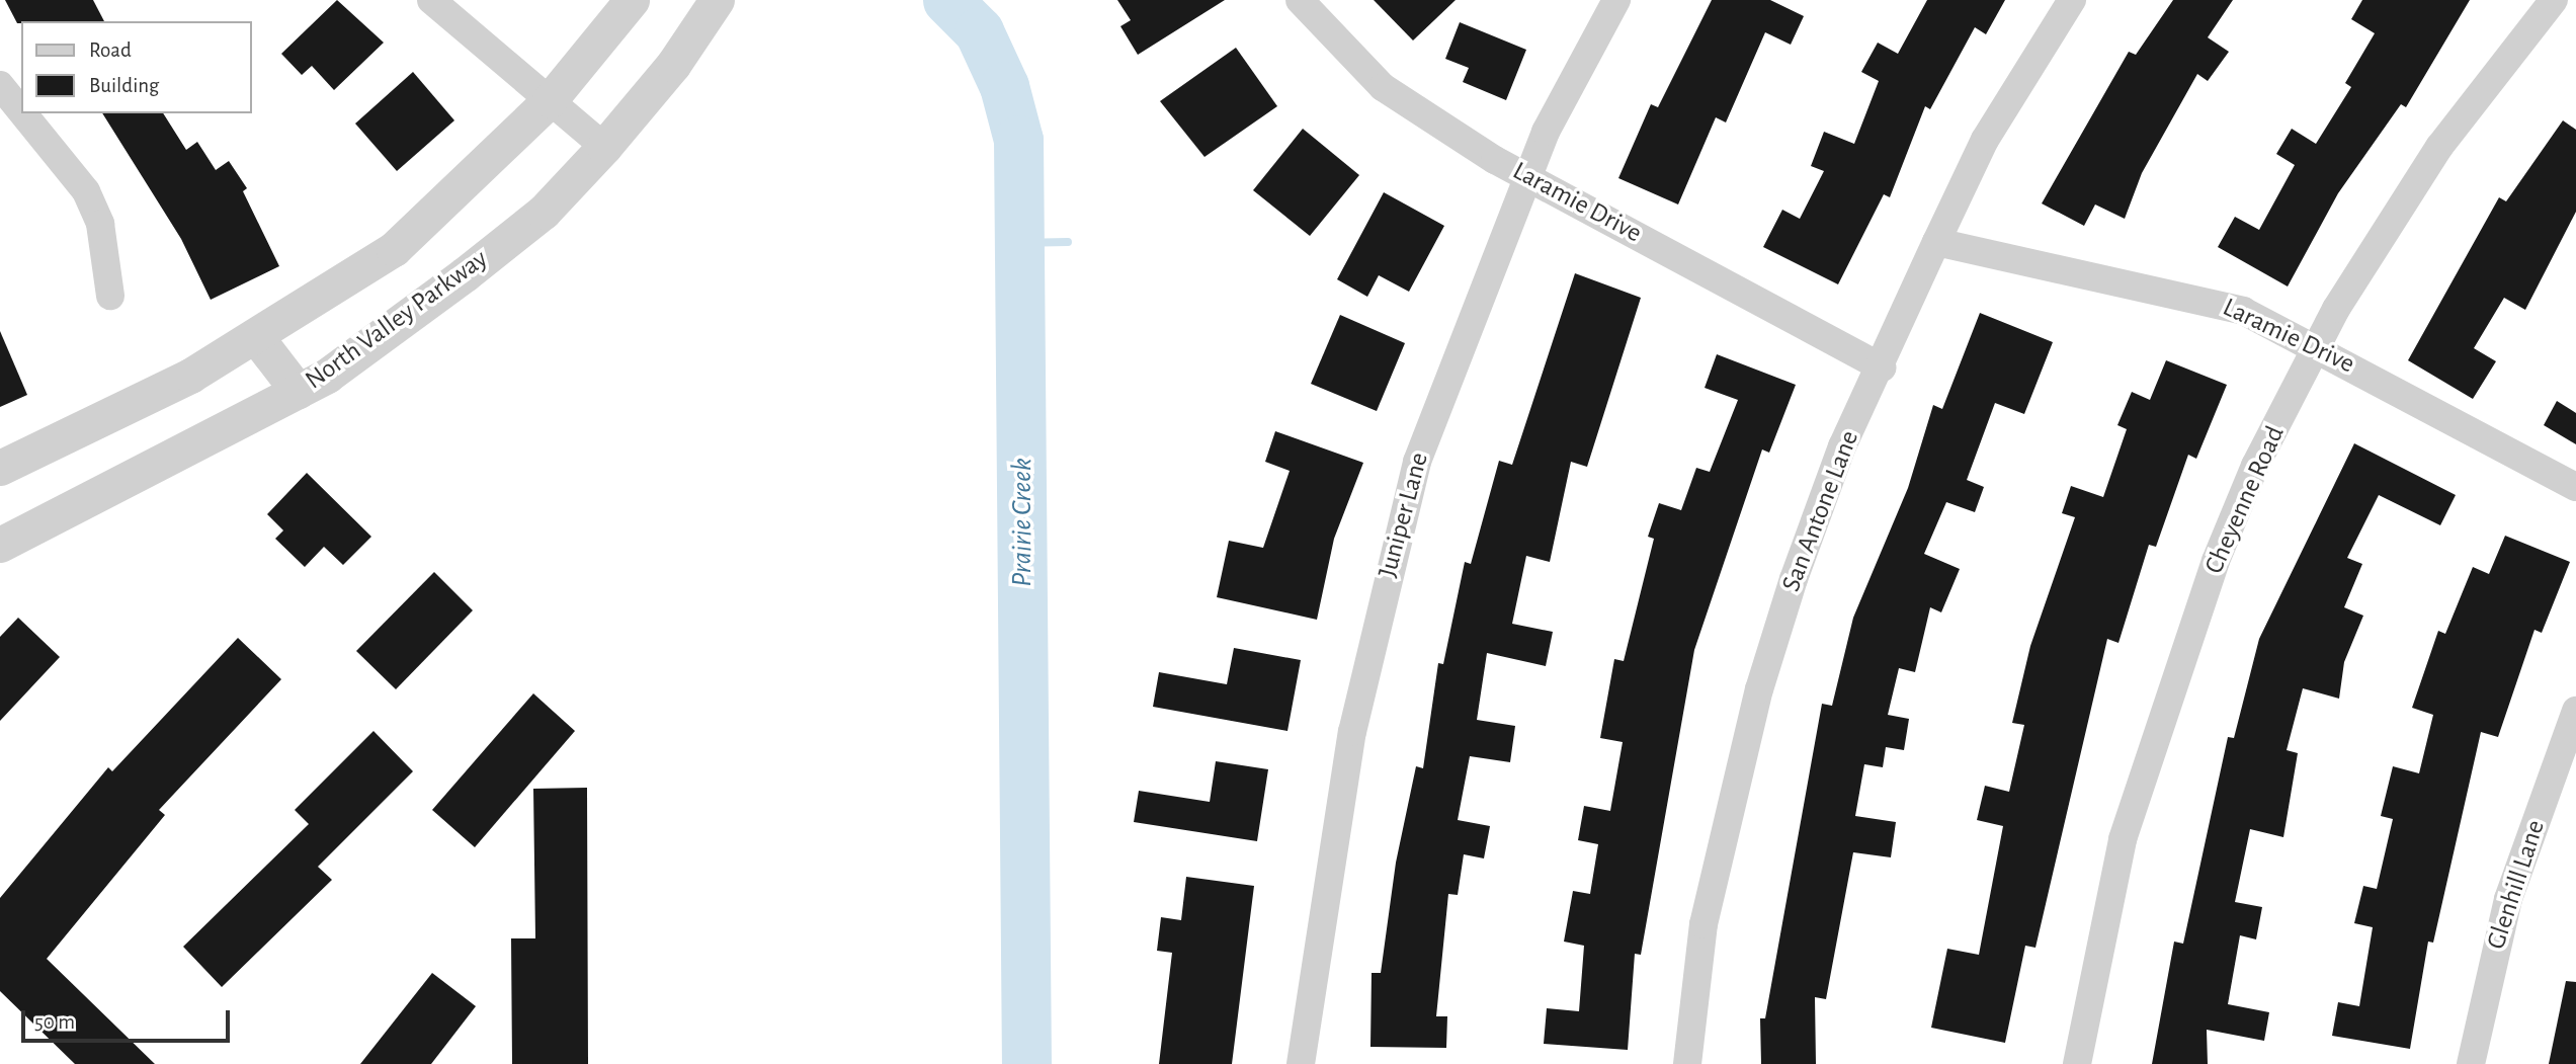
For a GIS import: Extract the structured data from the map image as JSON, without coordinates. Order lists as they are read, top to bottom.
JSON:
{
  "streets": {
    "street": [
      "Laramie Drive",
      "North Valley Parkway",
      "Cheyenne Road",
      "San Antone Lane",
      "Juniper Lane",
      "Glenhill Lane"
    ]
  },
  "crossings": [
    ["Laramie Drive", "Cheyenne Road"],
    ["Laramie Drive", "San Antone Lane"],
    ["Laramie Drive", "Juniper Lane"]
  ],
  "water": ["Prairie Creek"],
  "legend": ["Road", "Building"],
  "scale_bar": "50 m"
}
